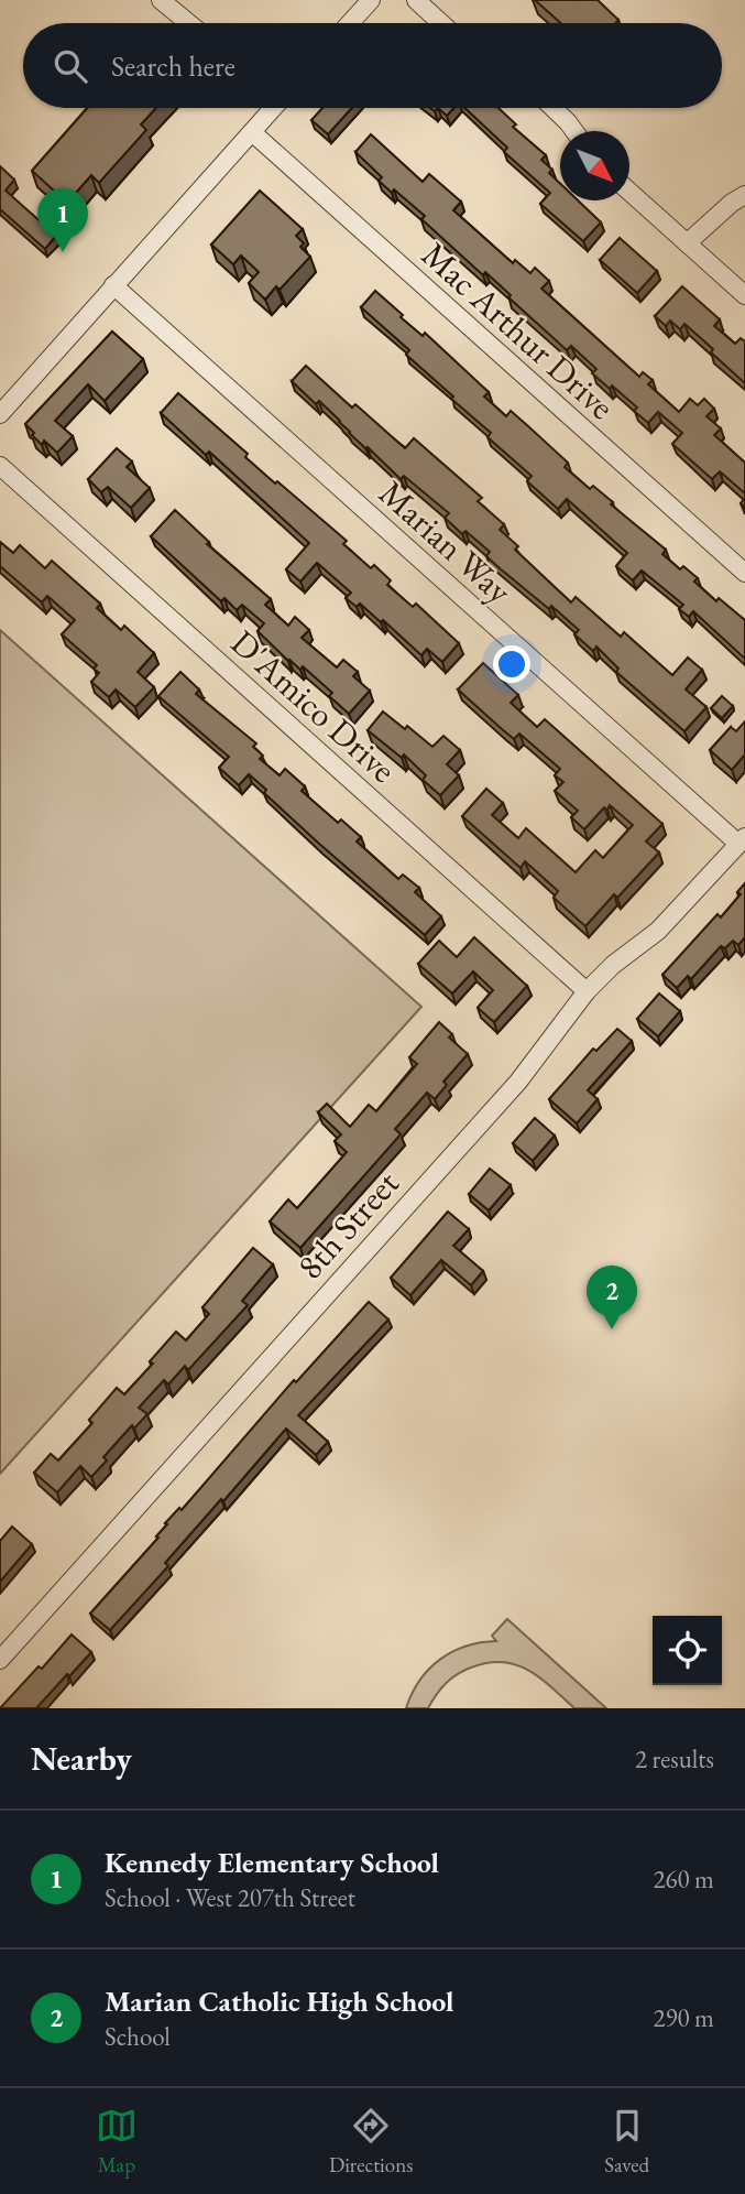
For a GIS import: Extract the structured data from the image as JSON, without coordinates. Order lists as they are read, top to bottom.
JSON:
{
  "streets": {
    "street": [
      "Mac Arthur Drive",
      "Marian Way",
      "D'Amico Drive",
      "8th Street"
    ]
  },
  "crossings": [
    ["Marian Way", "8th Street"],
    ["D'Amico Drive", "8th Street"]
  ],
  "north": "bottom right",
  "page": {
    "search": "Search here",
    "pins": ["1", "2"],
    "heading": ["Nearby", "2 results"],
    "list": [
      {
        "mark": "1",
        "name": "Kennedy Elementary School",
        "note": "School · West 207th Street",
        "value": "260 m"
      },
      {
        "mark": "2",
        "name": "Marian Catholic High School",
        "note": "School",
        "value": "290 m"
      }
    ],
    "nav": ["Map", "Directions", "Saved"]
  }
}
